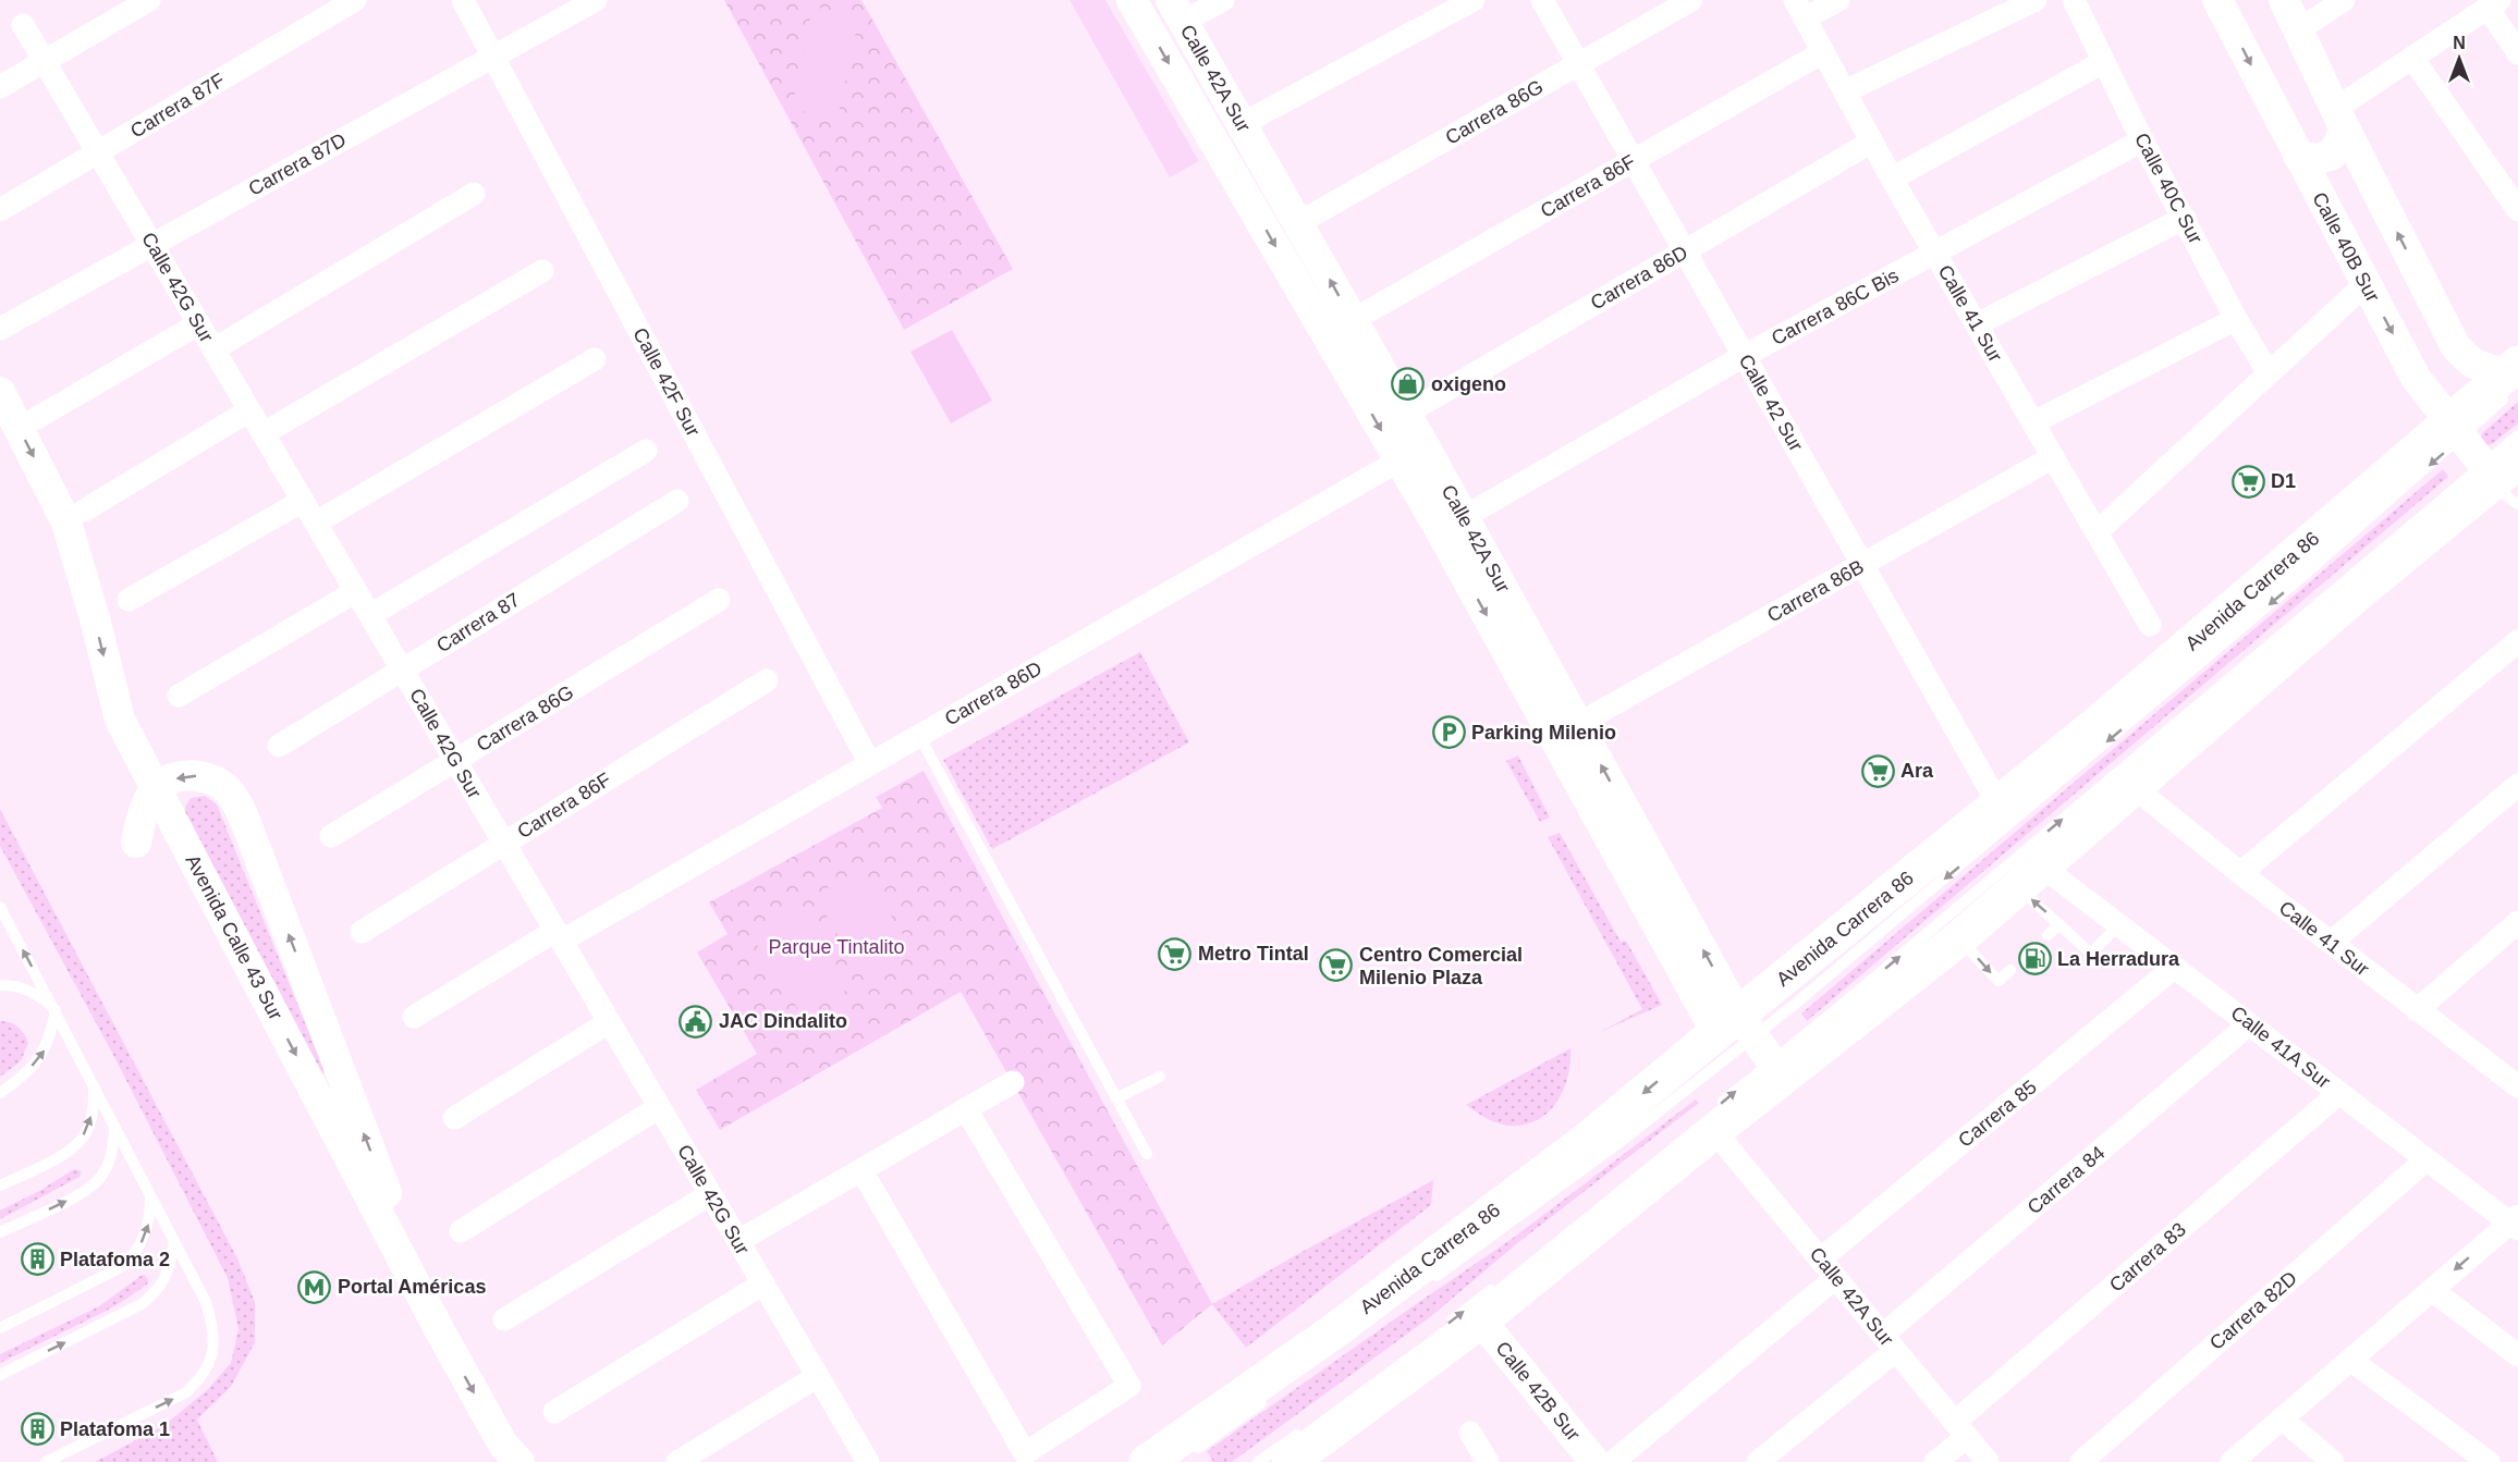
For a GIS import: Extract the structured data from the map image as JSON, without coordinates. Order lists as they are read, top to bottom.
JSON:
{
  "streets": {
    "main road": ["Avenida Carrera 86"],
    "street": [
      "Calle 42A Sur",
      "Carrera 87F",
      "Carrera 86G",
      "Carrera 87D",
      "Carrera 86F",
      "Calle 40C Sur",
      "Calle 40B Sur",
      "Carrera 86D",
      "Calle 42G Sur",
      "Carrera 86C Bis",
      "Calle 41 Sur",
      "Calle 42F Sur",
      "Calle 42 Sur",
      "Carrera 86B",
      "Carrera 87",
      "Avenida Calle 43 Sur",
      "Calle 41A Sur",
      "Carrera 85",
      "Carrera 84",
      "Carrera 83",
      "Carrera 82D",
      "Calle 42B Sur"
    ]
  },
  "crossings": [
    ["Calle 42A Sur", "Carrera 86G"],
    ["Calle 42A Sur", "Carrera 86F"],
    ["Calle 42A Sur", "Carrera 86D"],
    ["Calle 42A Sur", "Carrera 86C Bis"],
    ["Calle 42A Sur", "Carrera 86B"],
    ["Calle 42A Sur", "Avenida Carrera 86"],
    ["Calle 42A Sur", "Carrera 85"],
    ["Calle 42A Sur", "Carrera 84"],
    ["Calle 42A Sur", "Carrera 83"],
    ["Carrera 87F", "Calle 42G Sur"],
    ["Carrera 86G", "Calle 42G Sur"],
    ["Carrera 86G", "Calle 42 Sur"],
    ["Carrera 87D", "Calle 42G Sur"],
    ["Carrera 87D", "Calle 42F Sur"],
    ["Carrera 86F", "Calle 42G Sur"],
    ["Carrera 86F", "Calle 41 Sur"],
    ["Carrera 86F", "Calle 42 Sur"],
    ["Calle 40C Sur", "Carrera 86C Bis"],
    ["Calle 40B Sur", "Avenida Carrera 86"],
    ["Carrera 86D", "Calle 42G Sur"],
    ["Carrera 86D", "Calle 41 Sur"],
    ["Carrera 86D", "Calle 42F Sur"],
    ["Carrera 86D", "Calle 42 Sur"],
    ["Calle 42G Sur", "Carrera 87"],
    ["Carrera 86C Bis", "Calle 41 Sur"],
    ["Carrera 86C Bis", "Calle 42 Sur"],
    ["Calle 41 Sur", "Carrera 86B"],
    ["Calle 42 Sur", "Carrera 86B"],
    ["Calle 42 Sur", "Avenida Carrera 86"],
    ["Calle 41A Sur", "Carrera 85"],
    ["Calle 41A Sur", "Carrera 84"],
    ["Calle 41A Sur", "Carrera 83"],
    ["Calle 41A Sur", "Carrera 82D"]
  ],
  "parks": ["Parque Tintalito"],
  "places": {
    "shop": ["oxigeno"],
    "supermarket": [
      "D1",
      "Ara",
      "Metro Tintal",
      "Centro Comercial Milenio Plaza"
    ],
    "parking": ["Parking Milenio"],
    "fuel station": ["La Herradura"],
    "public building": ["JAC Dindalito"],
    "building": ["Platafoma 2", "Platafoma 1"],
    "metro station": ["Portal Américas"]
  },
  "north": "top"
}
